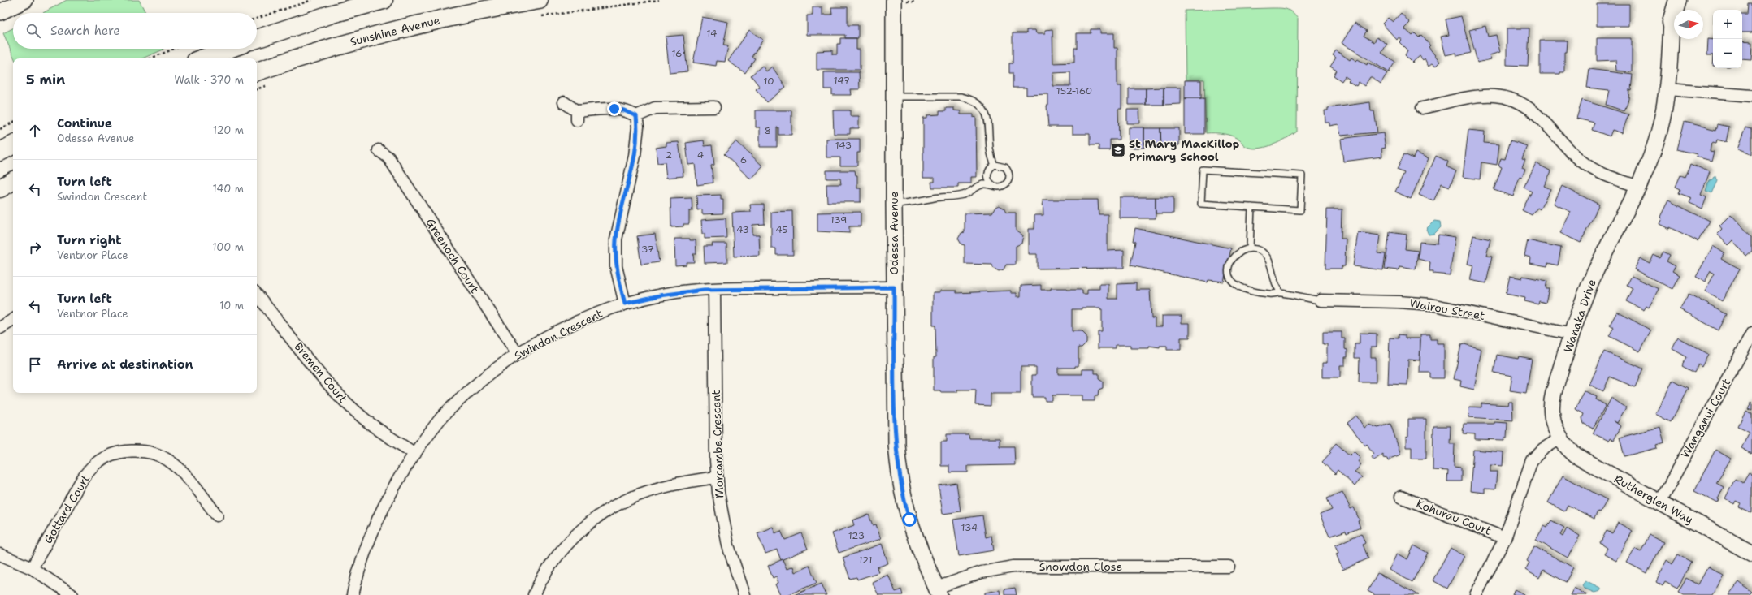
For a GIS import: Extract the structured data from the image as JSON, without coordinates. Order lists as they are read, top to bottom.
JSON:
{
  "streets": {
    "main road": ["Sunshine Avenue"],
    "street": [
      "Odessa Avenue",
      "Greenoch Court",
      "Wairou Street",
      "Wanaka Drive",
      "Swindon Crescent",
      "Bremen Court",
      "Wanganui Court",
      "Morcambe Crescent",
      "Rutherglen Way",
      "Gottard Court",
      "Kohurau Court",
      "Snowdon Close"
    ]
  },
  "crossings": [
    ["Odessa Avenue", "Swindon Crescent"],
    ["Odessa Avenue", "Snowdon Close"],
    ["Greenoch Court", "Swindon Crescent"],
    ["Wairou Street", "Wanaka Drive"],
    ["Wanaka Drive", "Rutherglen Way"],
    ["Swindon Crescent", "Bremen Court"],
    ["Swindon Crescent", "Morcambe Crescent"],
    ["Wanganui Court", "Rutherglen Way"]
  ],
  "places": {
    "school or university": ["St Mary MacKillop Primary School"]
  },
  "house_numbers": [
    "14",
    "16",
    "147",
    "10",
    "152-160",
    "8",
    "143",
    "2",
    "4",
    "6",
    "139",
    "43",
    "45",
    "37",
    "134",
    "123",
    "121"
  ],
  "north": "right",
  "page": {
    "map_buttons": ["+", "−"],
    "search": "Search here",
    "heading": ["5 min", "Walk · 370 m"],
    "list": [
      ["Continue", "Odessa Avenue", "120 m"],
      ["Turn left", "Swindon Crescent", "140 m"],
      ["Turn right", "Ventnor Place", "100 m"],
      ["Turn left", "Ventnor Place", "10 m"],
      "Arrive at destination"
    ]
  }
}
